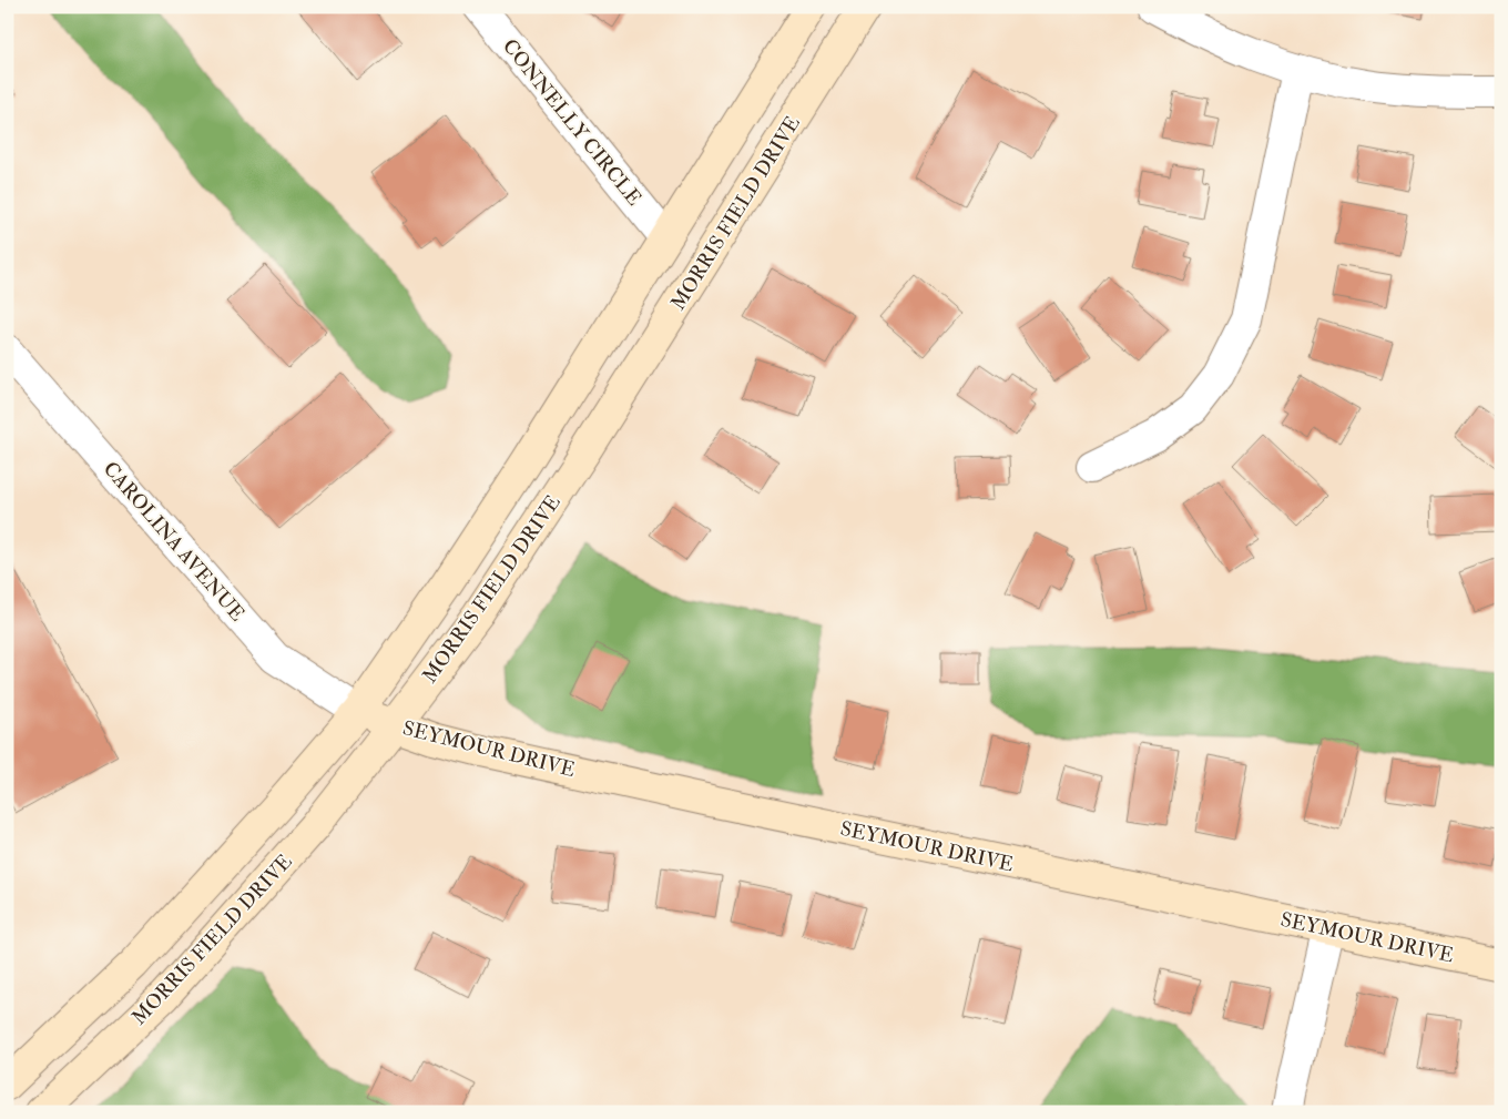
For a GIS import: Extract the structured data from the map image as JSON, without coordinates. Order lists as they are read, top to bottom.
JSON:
{
  "streets": {
    "street": [
      "CONNELLY CIRCLE",
      "MORRIS FIELD DRIVE",
      "CAROLINA AVENUE",
      "SEYMOUR DRIVE"
    ]
  },
  "crossings": [
    ["CONNELLY CIRCLE", "MORRIS FIELD DRIVE"],
    ["MORRIS FIELD DRIVE", "CAROLINA AVENUE"],
    ["MORRIS FIELD DRIVE", "SEYMOUR DRIVE"],
    ["CAROLINA AVENUE", "SEYMOUR DRIVE"]
  ]
}
